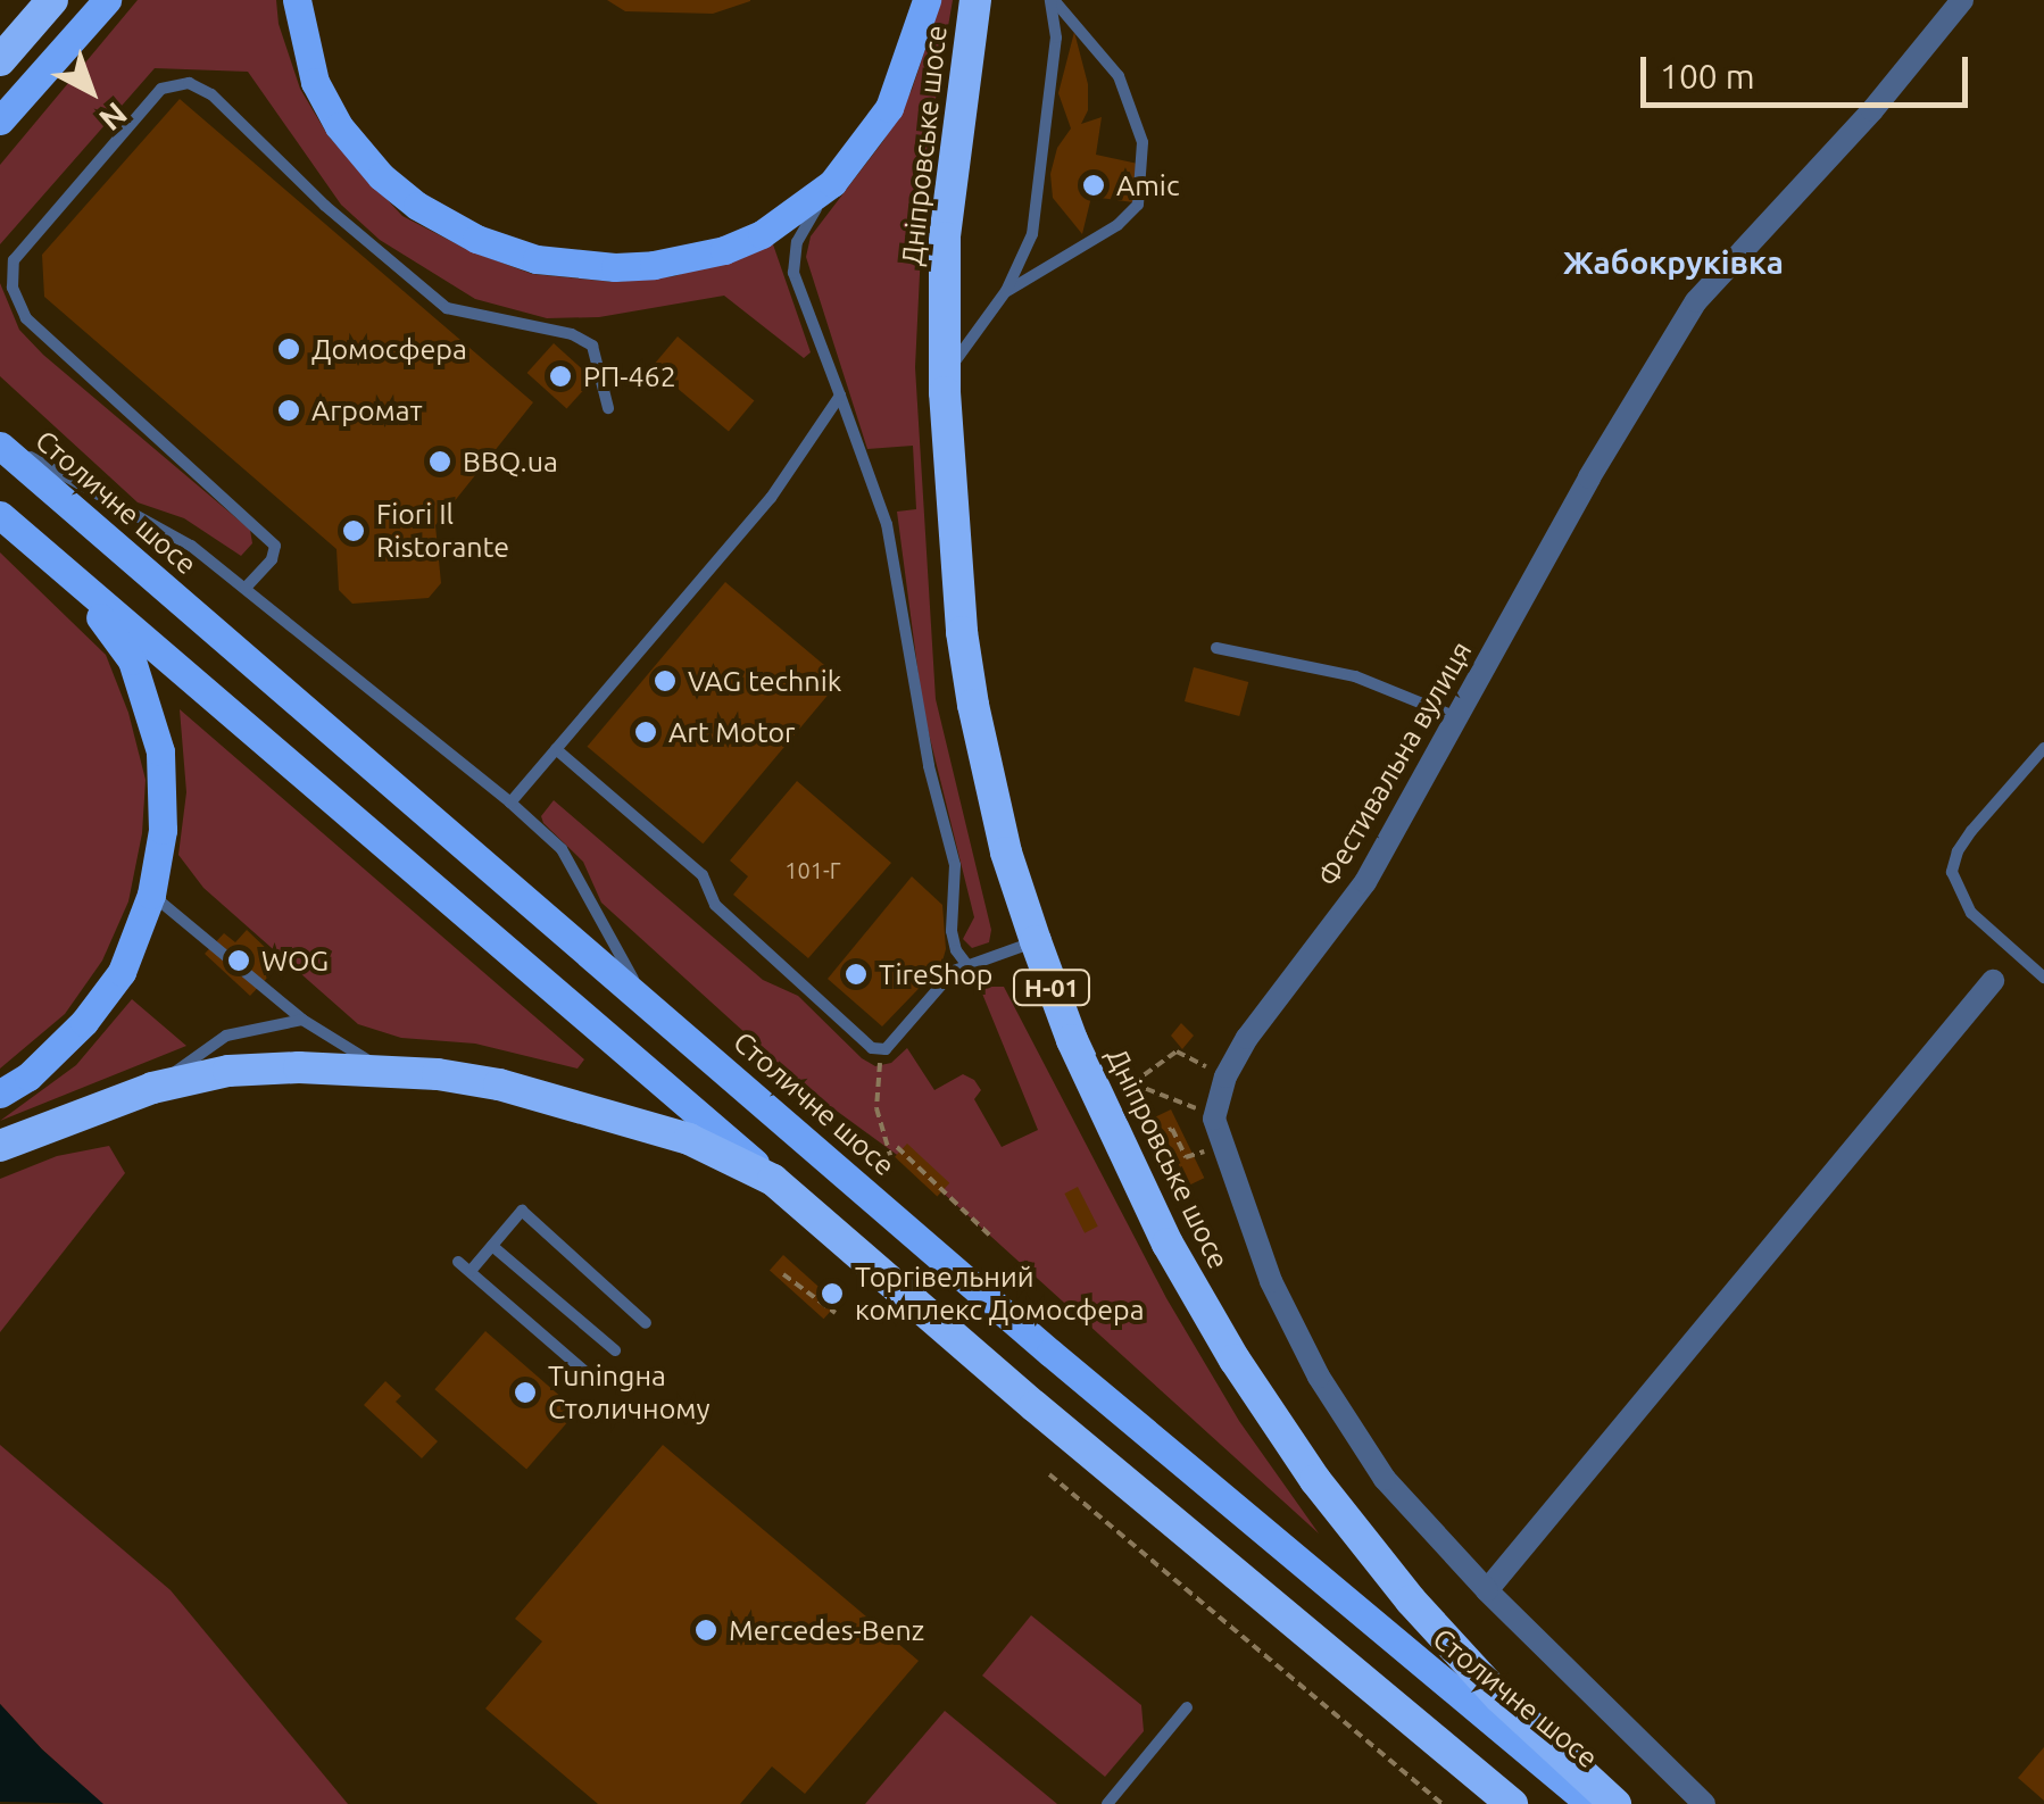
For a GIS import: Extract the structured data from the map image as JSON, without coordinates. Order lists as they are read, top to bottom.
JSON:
{
  "streets": {
    "highway": ["Дніпровське шосе", "Н-01"],
    "main road": ["Столичне шосе"],
    "street": ["Фестивальна вулиця"]
  },
  "districts": ["Жабокруківка"],
  "places": [
    "Amic",
    "Домосфера",
    "РП-462",
    "Агромат",
    "BBQ.ua",
    "Fiori Il Ristorante",
    "VAG technik",
    "Art Motor",
    "WOG",
    "TireShop",
    "Торгівельний комплекс Домосфера",
    "Tuningна Столичному",
    "Mercedes-Benz"
  ],
  "house_numbers": ["101-Г"],
  "scale_bar": "100 m",
  "north": "bottom right"
}
